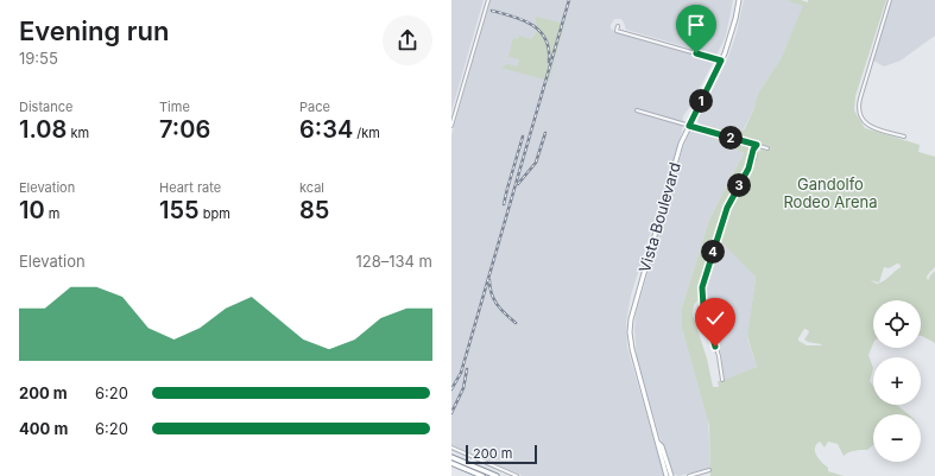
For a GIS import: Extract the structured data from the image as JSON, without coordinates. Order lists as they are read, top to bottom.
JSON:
{
  "streets": {
    "main road": ["Vista Boulevard"]
  },
  "parks": ["Gandolfo Rodeo Arena"],
  "scale_bar": "200 m",
  "page": {
    "heading": ["Evening run", "19:55"],
    "stats": [
      ["Distance", "1.08 km"],
      ["Time", "7:06"],
      ["Pace", "6:34 /km"],
      ["Elevation", "10 m"],
      ["Heart rate", "155 bpm"],
      ["kcal", "85"]
    ],
    "pins": [
      "1",
      "2",
      "3",
      "4"
    ],
    "chart": ["Elevation", "128–134 m"],
    "map_buttons": ["+", "−"],
    "list": [
      {
        "name": "200 m",
        "note": "6:20"
      },
      {
        "name": "400 m",
        "note": "6:20"
      }
    ],
    "scale": "200 m"
  }
}
